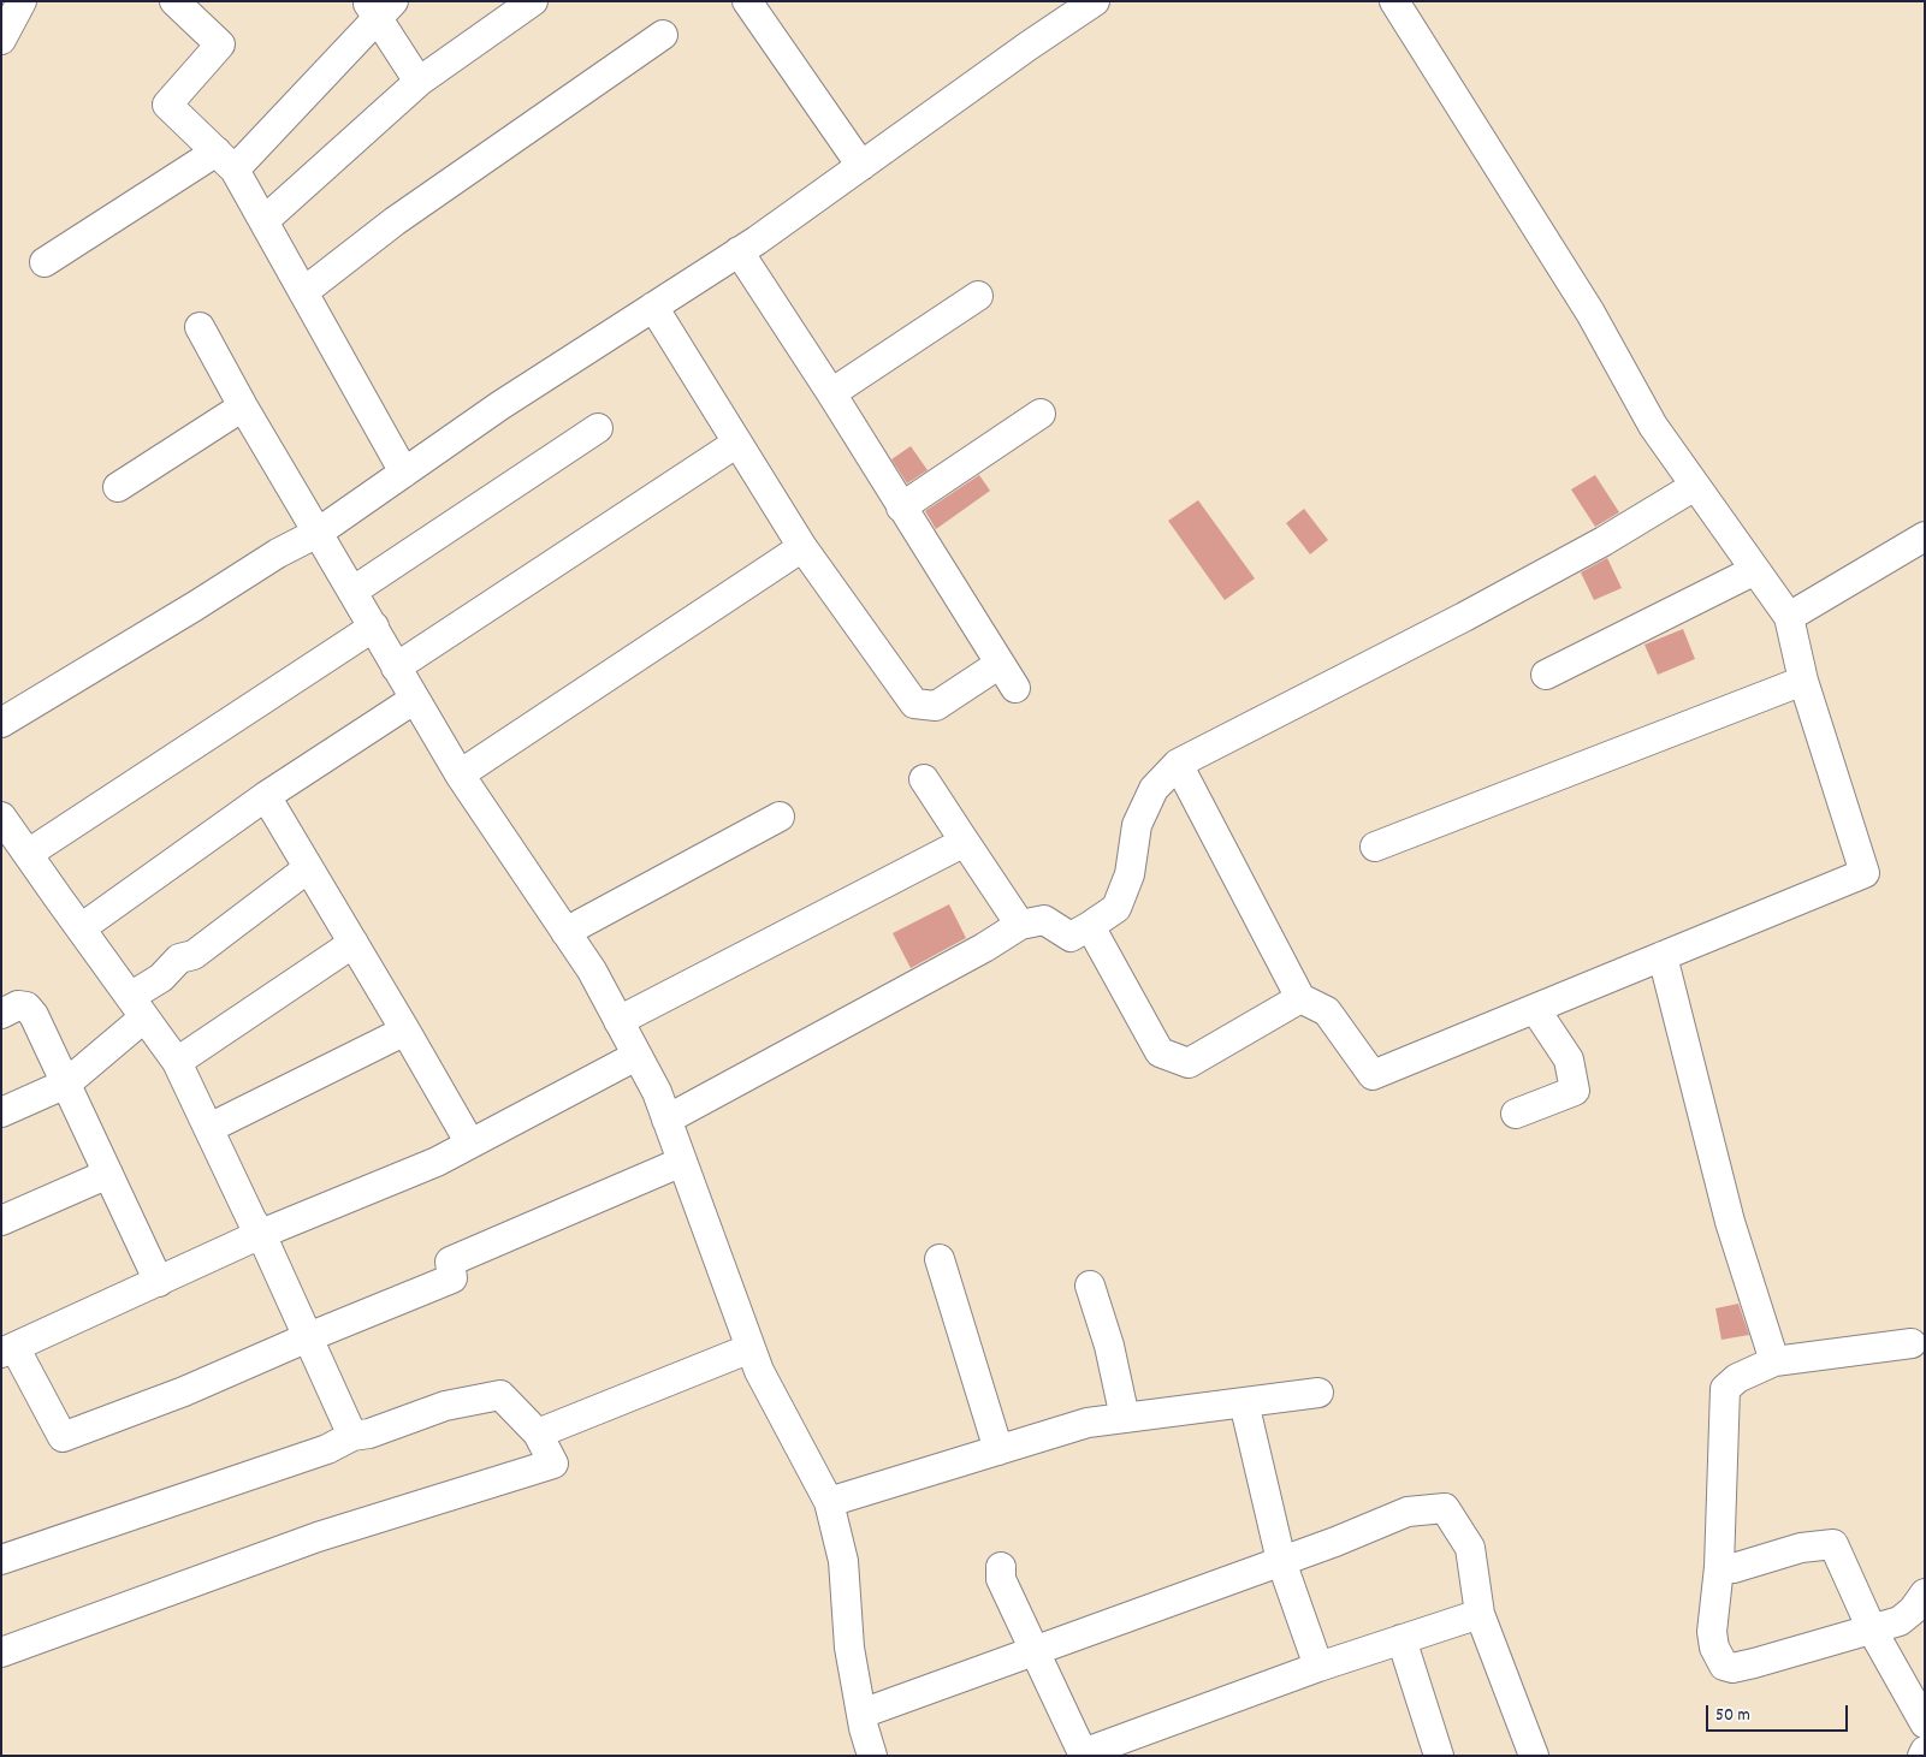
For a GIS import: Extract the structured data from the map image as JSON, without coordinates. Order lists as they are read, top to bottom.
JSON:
{
  "scale_bar": "50 m"
}
